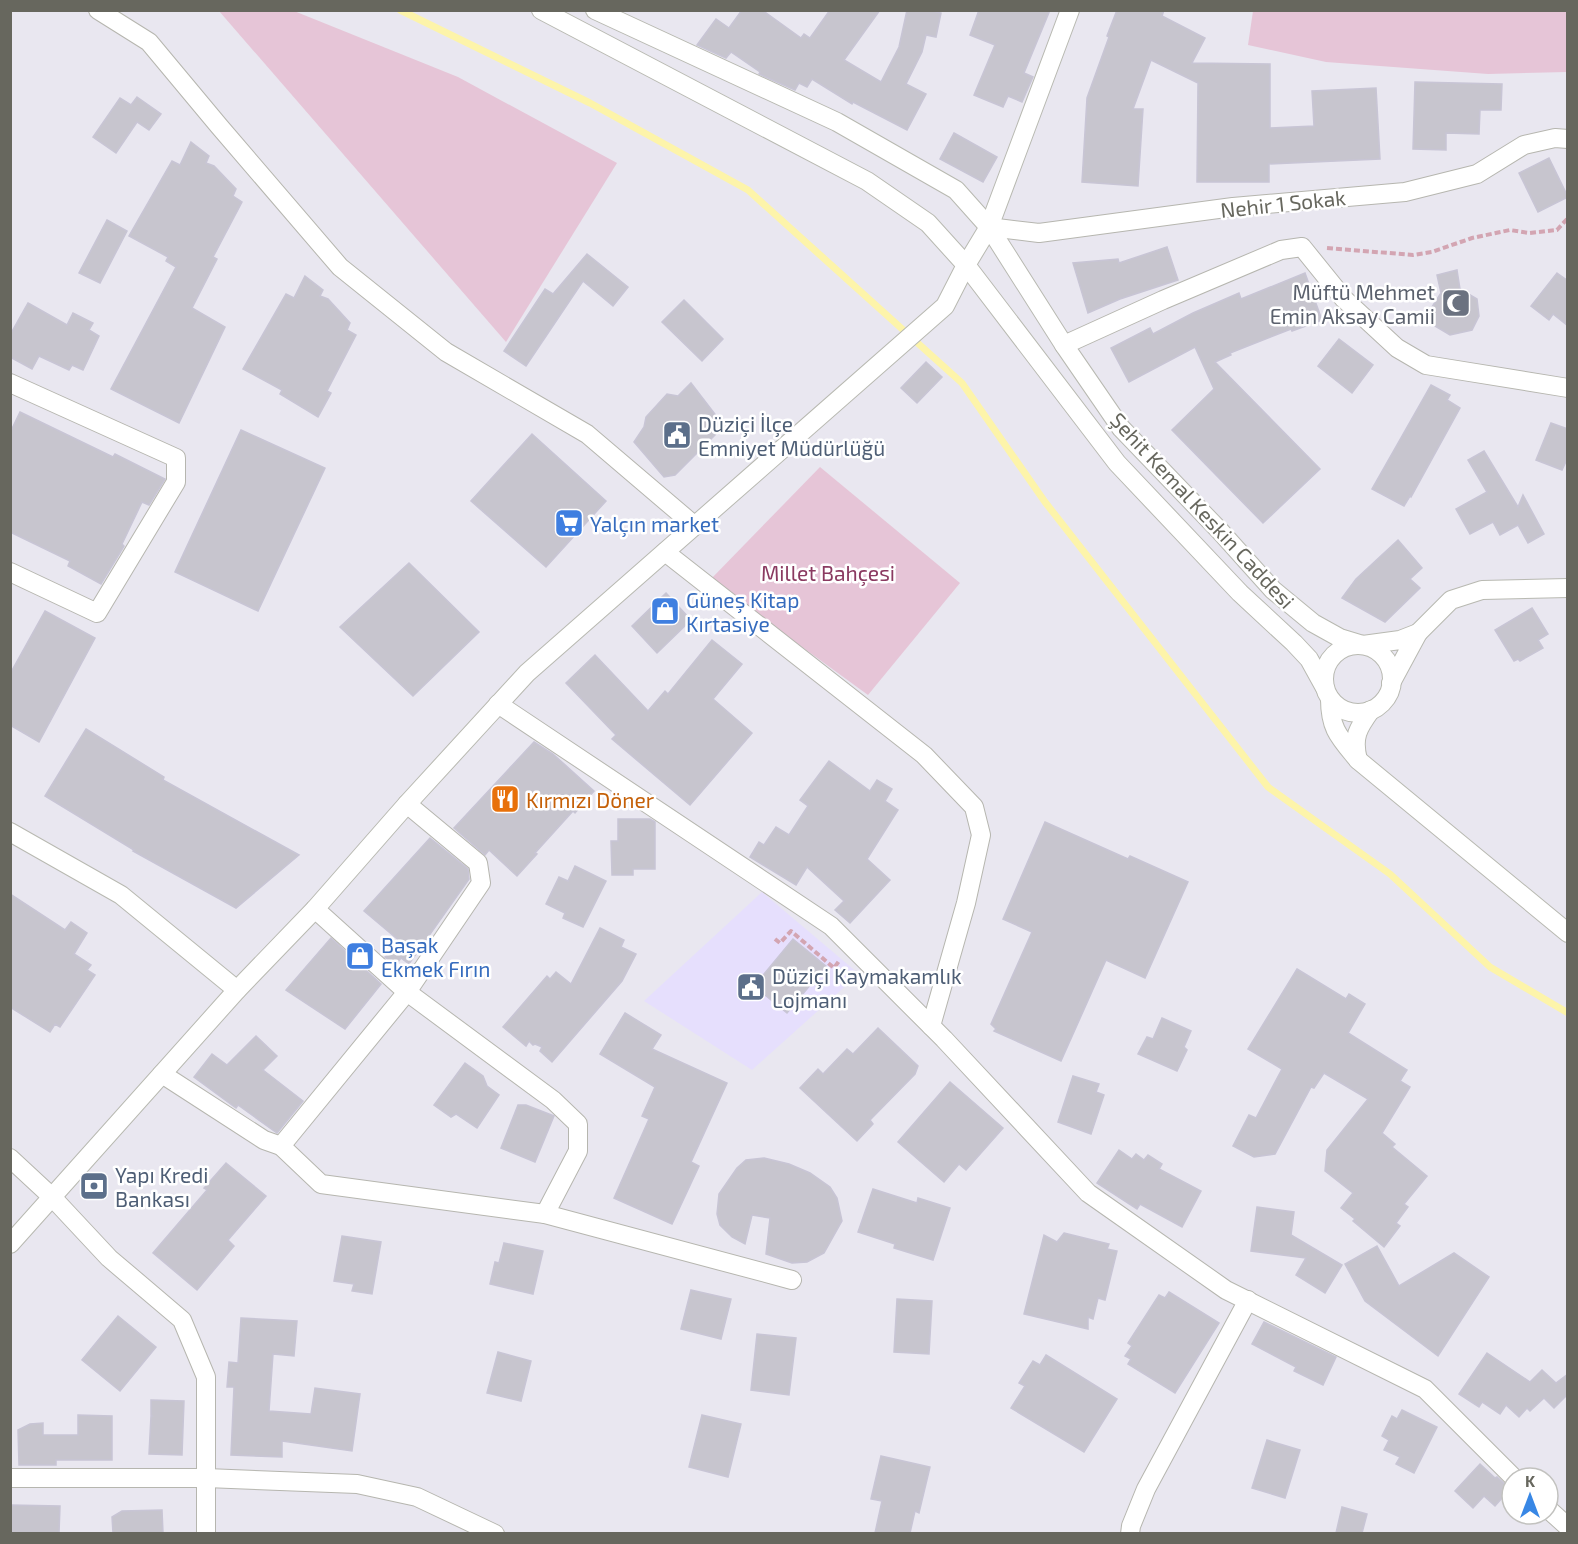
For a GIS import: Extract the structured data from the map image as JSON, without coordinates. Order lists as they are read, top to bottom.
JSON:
{
  "streets": {
    "street": ["Nehir 1 Sokak", "Şehit Kemal Keskin Caddesi"]
  },
  "crossings": [
    ["Nehir 1 Sokak", "Şehit Kemal Keskin Caddesi"]
  ],
  "parks": ["Millet Bahçesi"],
  "places": {
    "mosque": ["Müftü Mehmet Emin Aksay Camii"],
    "public building": ["Düziçi İlçe Emniyet Müdürlüğü", "Düziçi Kaymakamlık Lojmanı"],
    "supermarket": ["Yalçın market"],
    "shop": ["Güneş Kitap Kırtasiye", "Başak Ekmek Fırın"],
    "restaurant": ["Kırmızı Döner"],
    "bank": ["Yapı Kredi Bankası"]
  },
  "north": "top"
}
